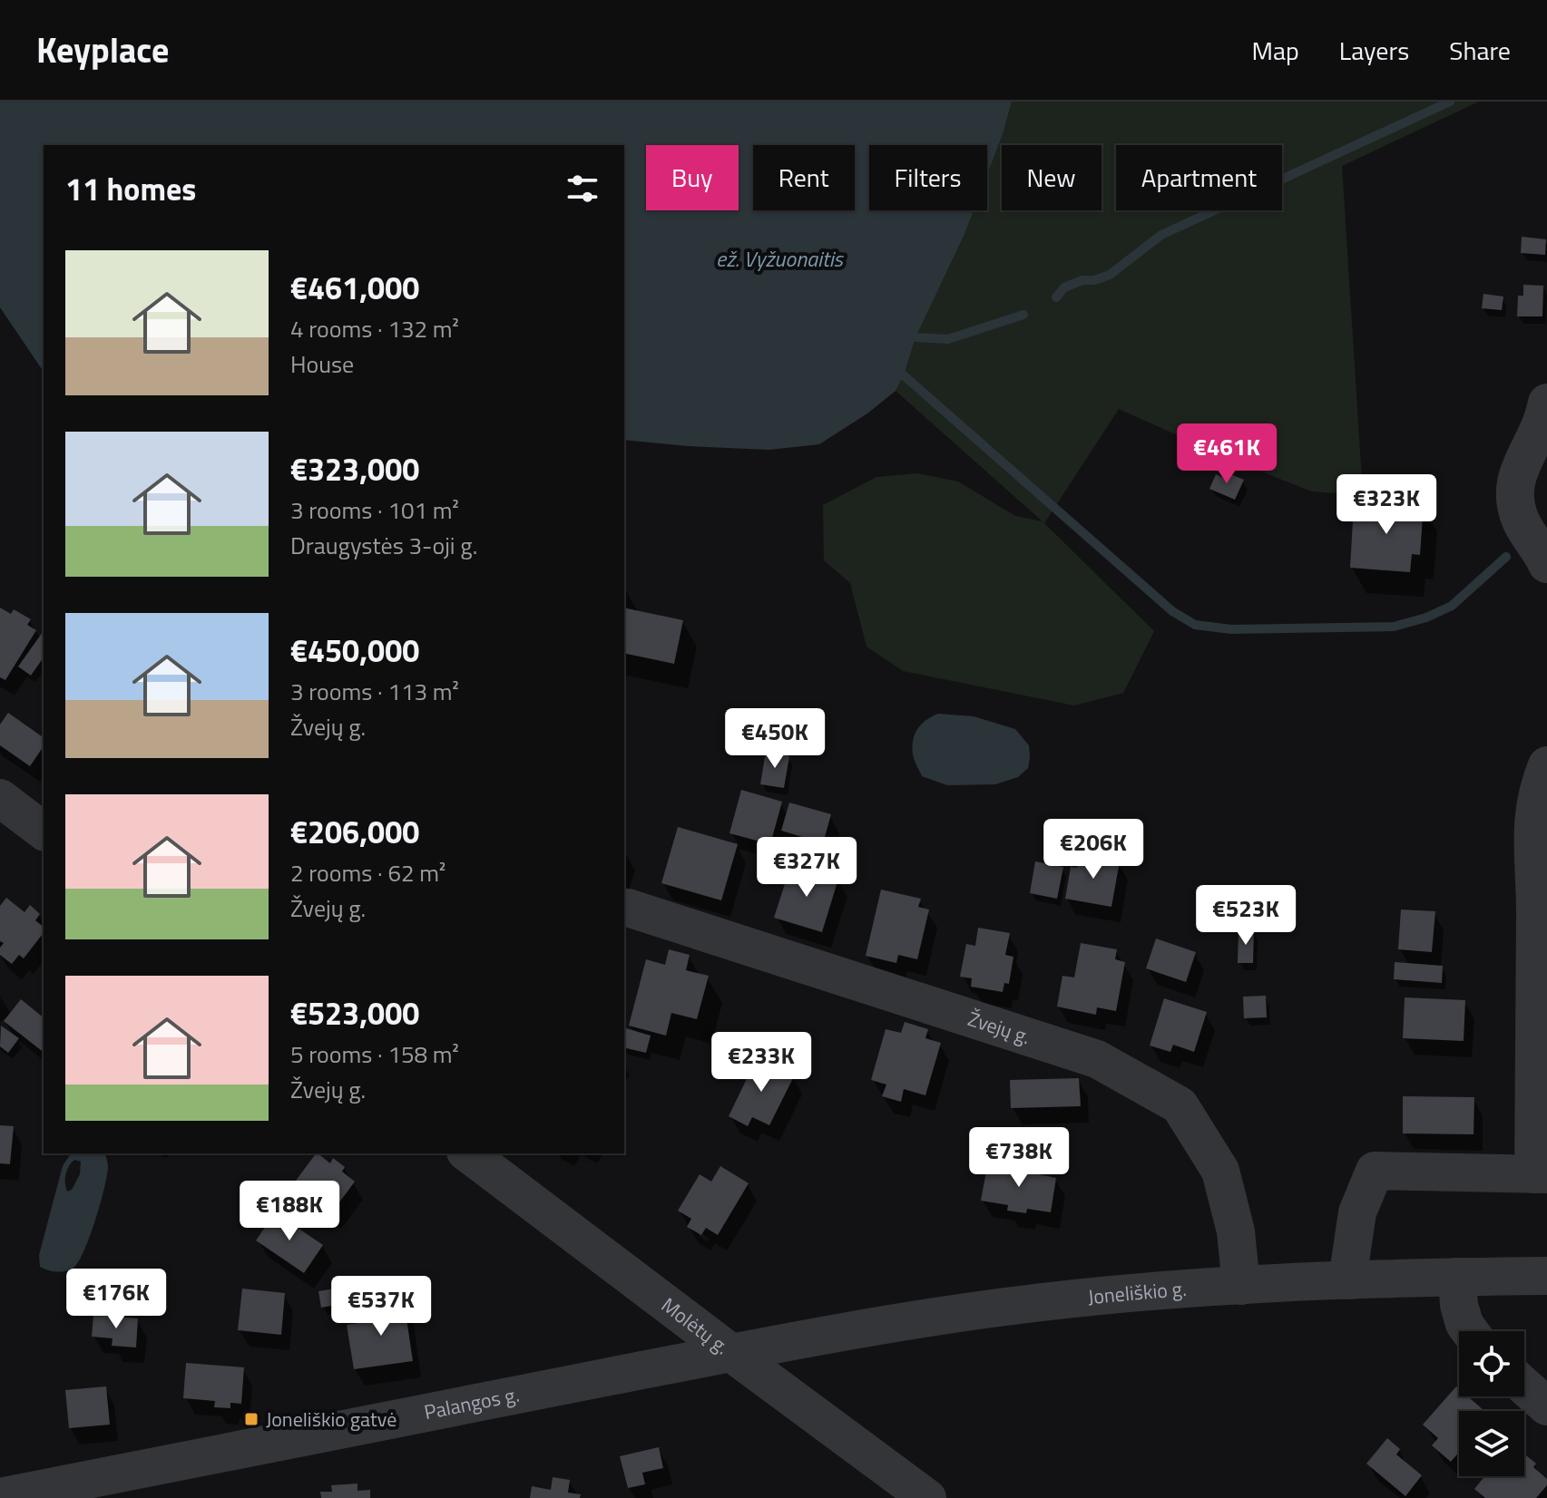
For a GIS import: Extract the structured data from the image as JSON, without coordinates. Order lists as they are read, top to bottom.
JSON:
{
  "streets": {
    "street": [
      "Žvejų g.",
      "Joneliškio g.",
      "Molėtų g.",
      "Palangos g."
    ]
  },
  "crossings": [
    ["Žvejų g.", "Joneliškio g."],
    ["Joneliškio g.", "Molėtų g."],
    ["Joneliškio g.", "Palangos g."],
    ["Molėtų g.", "Palangos g."]
  ],
  "water": ["ež. Vyžuonaitis"],
  "places": {
    "transit": ["Joneliškio gatvė"]
  },
  "page": {
    "header": "Keyplace",
    "nav": ["Map", "Layers", "Share"],
    "chip": [
      "Buy",
      "Rent",
      "Filters",
      "New",
      "Apartment"
    ],
    "heading": "11 homes",
    "list": [
      {
        "name": "€461,000",
        "note": "4 rooms · 132 m² · House"
      },
      {
        "name": "€323,000",
        "note": "3 rooms · 101 m² · Draugystės 3-oji g."
      },
      {
        "name": "€450,000",
        "note": "3 rooms · 113 m² · Žvejų g."
      },
      {
        "name": "€206,000",
        "note": "2 rooms · 62 m² · Žvejų g."
      },
      {
        "name": "€523,000",
        "note": "5 rooms · 158 m² · Žvejų g."
      }
    ],
    "price": [
      "€461K",
      "€323K",
      "€450K",
      "€206K",
      "€327K",
      "€523K",
      "€233K",
      "€738K",
      "€188K",
      "€176K",
      "€537K"
    ]
  }
}
